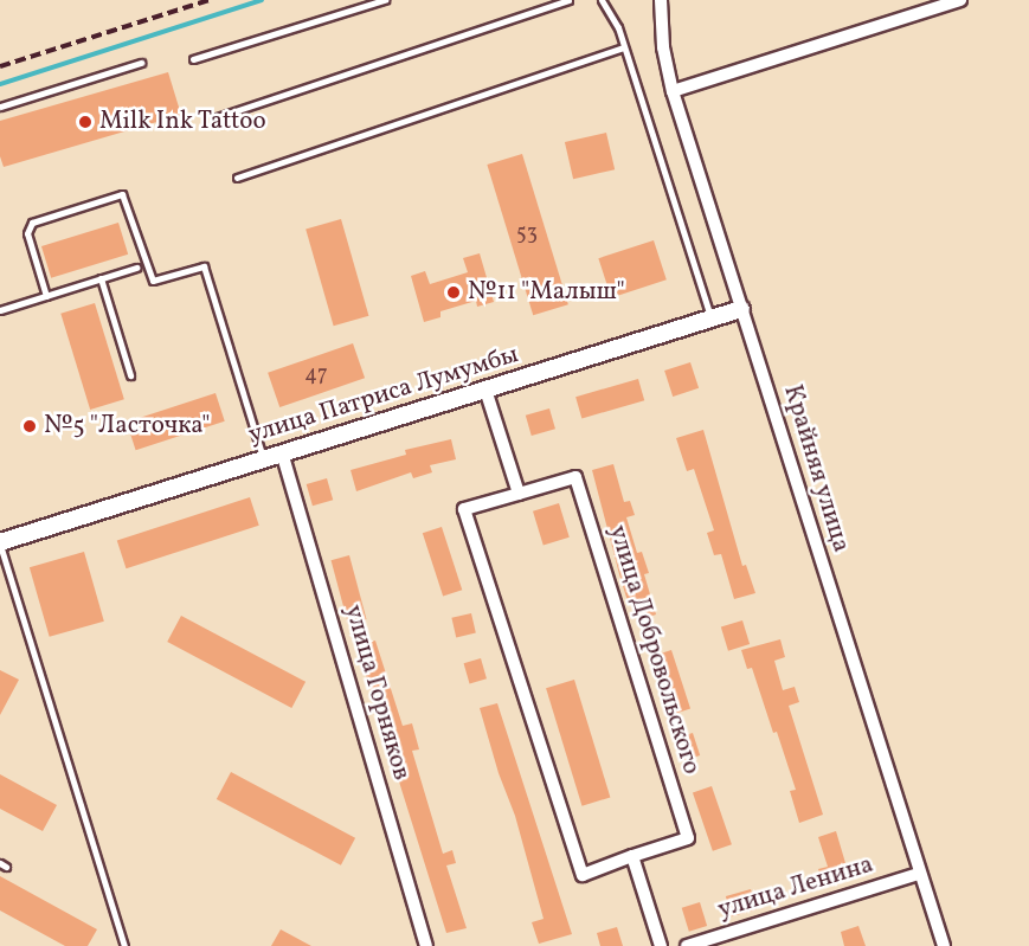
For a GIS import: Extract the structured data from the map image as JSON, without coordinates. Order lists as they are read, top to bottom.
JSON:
{
  "streets": {
    "street": [
      "улица Патриса Лумумбы",
      "Крайняя улица",
      "улица Добровольского",
      "улица Горняков",
      "улица Ленина"
    ]
  },
  "crossings": [
    ["улица Патриса Лумумбы", "Крайняя улица"],
    ["улица Патриса Лумумбы", "улица Горняков"],
    ["Крайняя улица", "улица Ленина"]
  ],
  "places": ["Milk Ink Tattoo", "№11 \"Малыш\"", "№5 \"Ласточка\""],
  "house_numbers": ["53", "47"]
}
